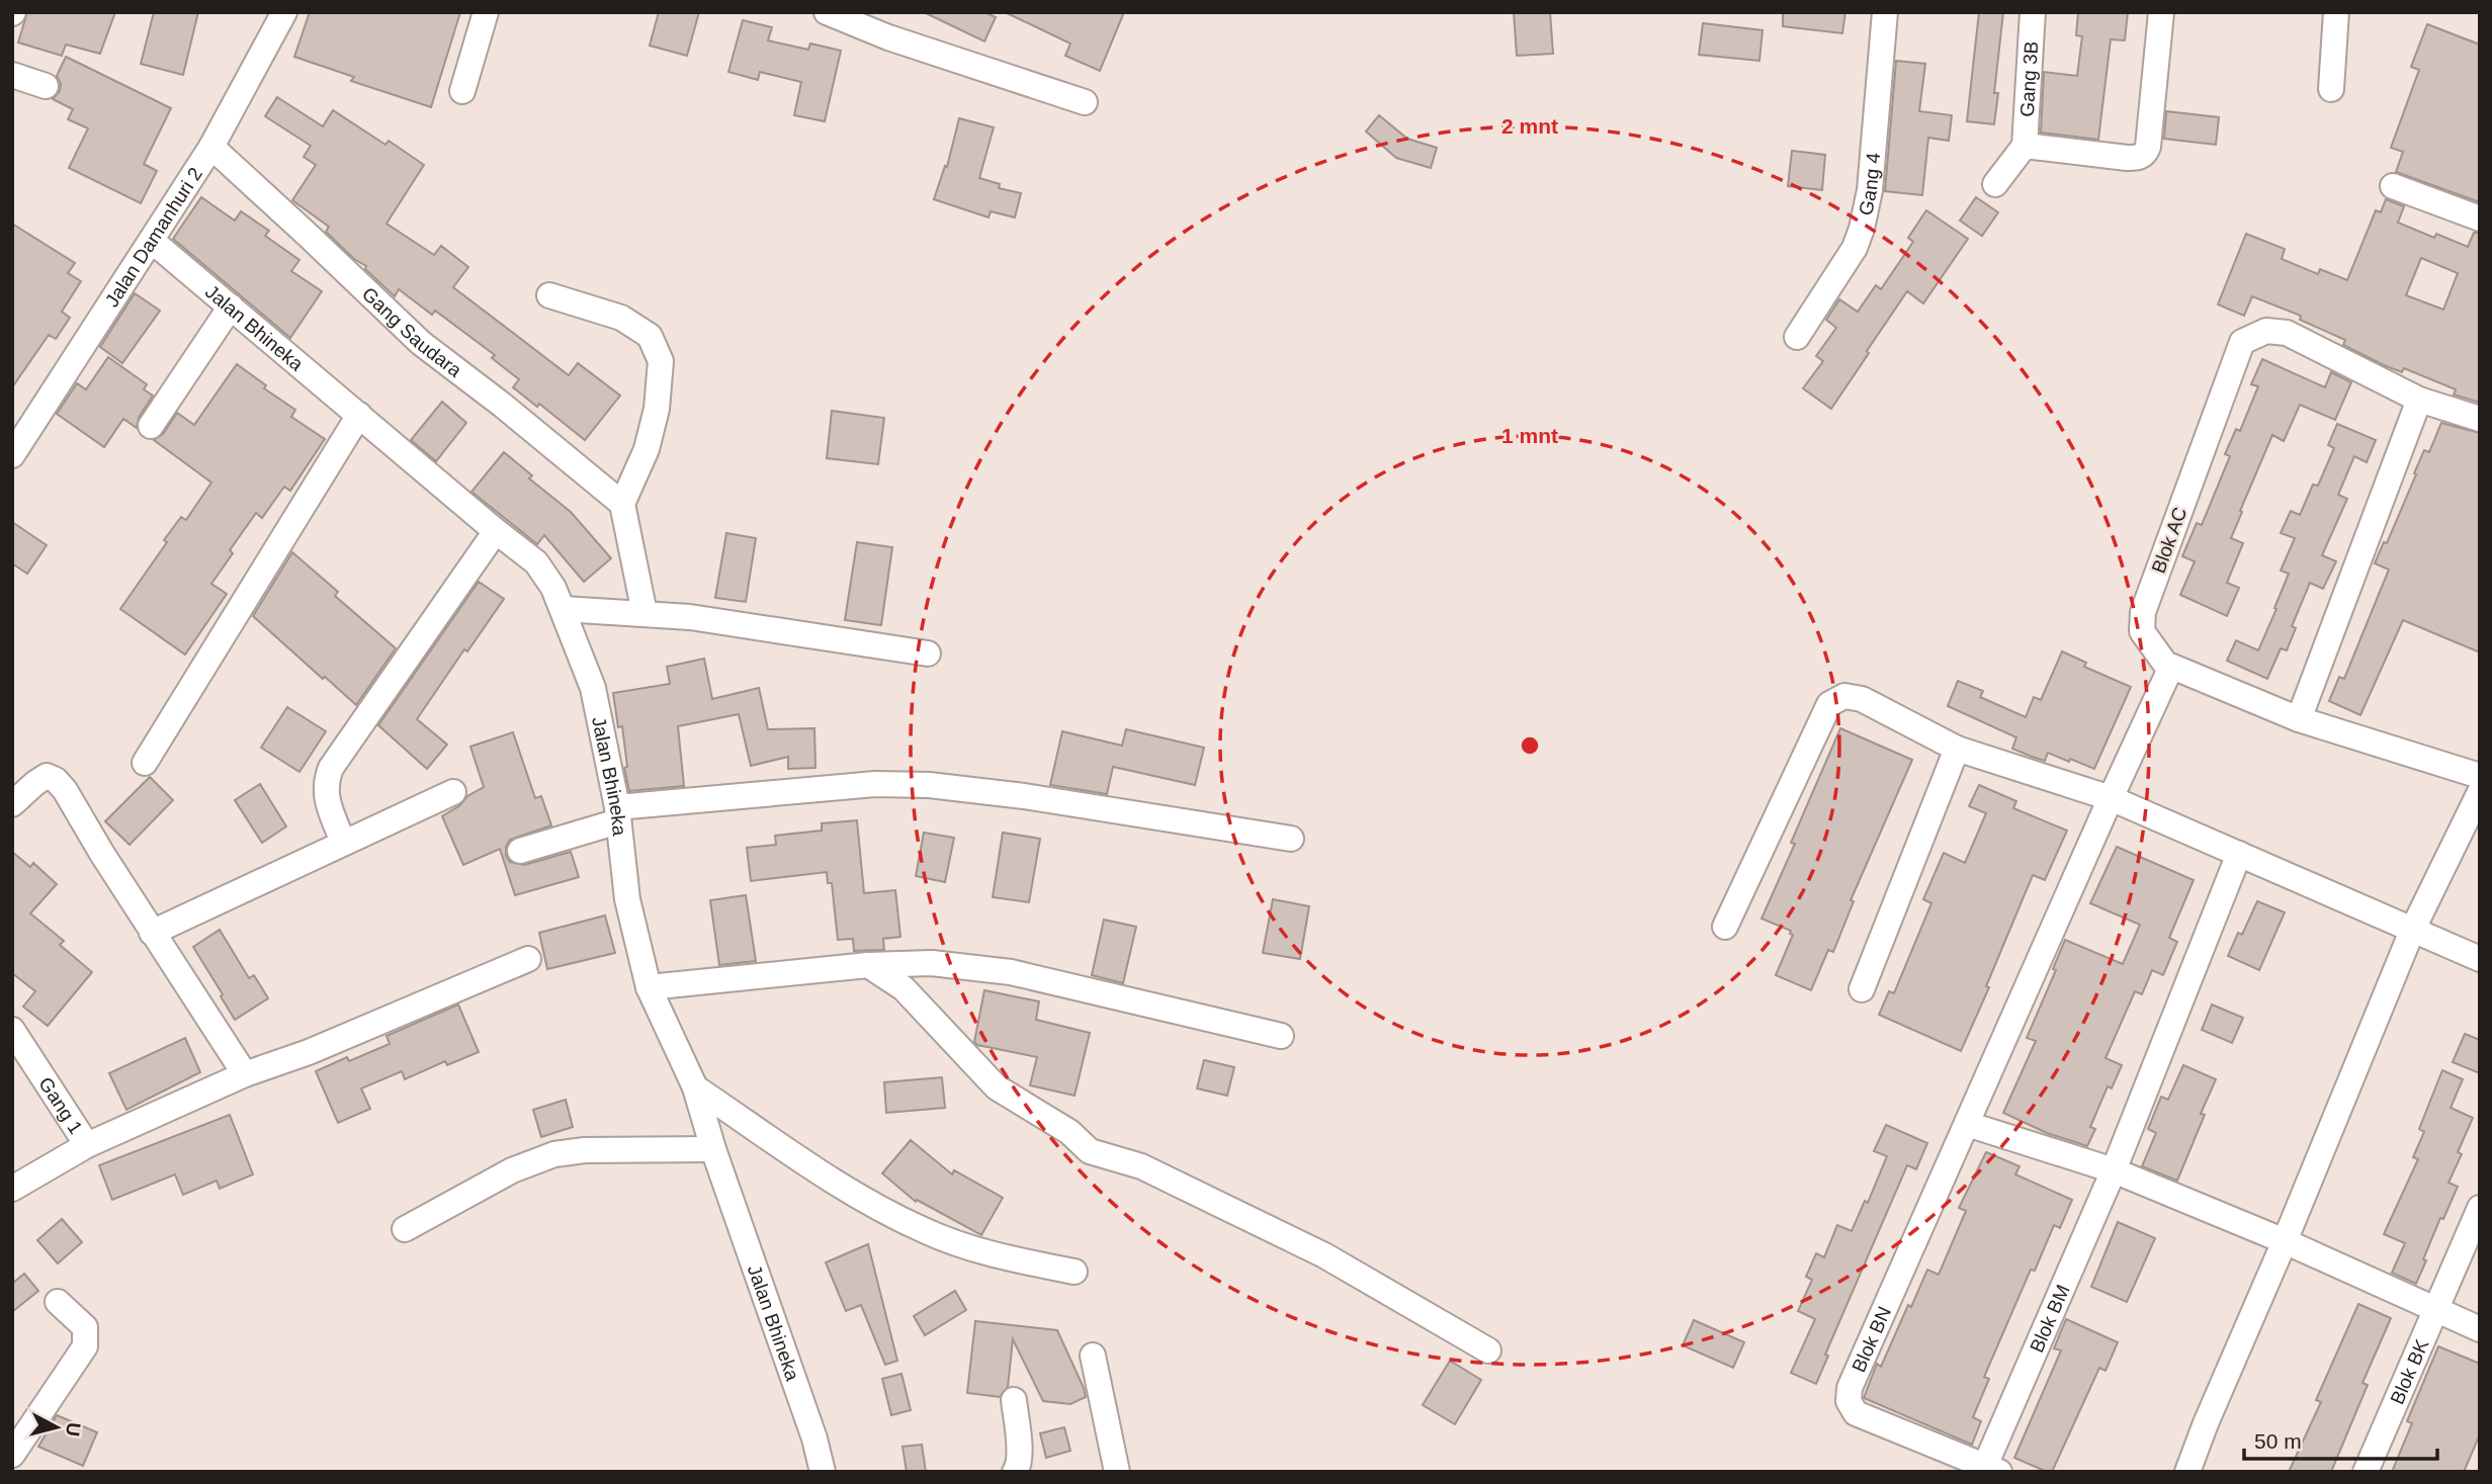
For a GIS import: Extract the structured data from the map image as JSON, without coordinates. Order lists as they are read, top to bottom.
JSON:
{
  "streets": {
    "street": [
      "Gang 3B",
      "Gang 4",
      "Jalan Damanhuri 2",
      "Jalan Bhineka",
      "Gang Saudara",
      "Blok AC",
      "Gang 1",
      "Blok BM",
      "Blok BN",
      "Blok BK"
    ]
  },
  "crossings": [
    ["Jalan Damanhuri 2", "Jalan Bhineka"],
    ["Jalan Damanhuri 2", "Gang Saudara"],
    ["Blok BM", "Blok BN"]
  ],
  "scale_bar": "50 m",
  "north": "right",
  "rings": ["2 mnt", "1 mnt"]
}
